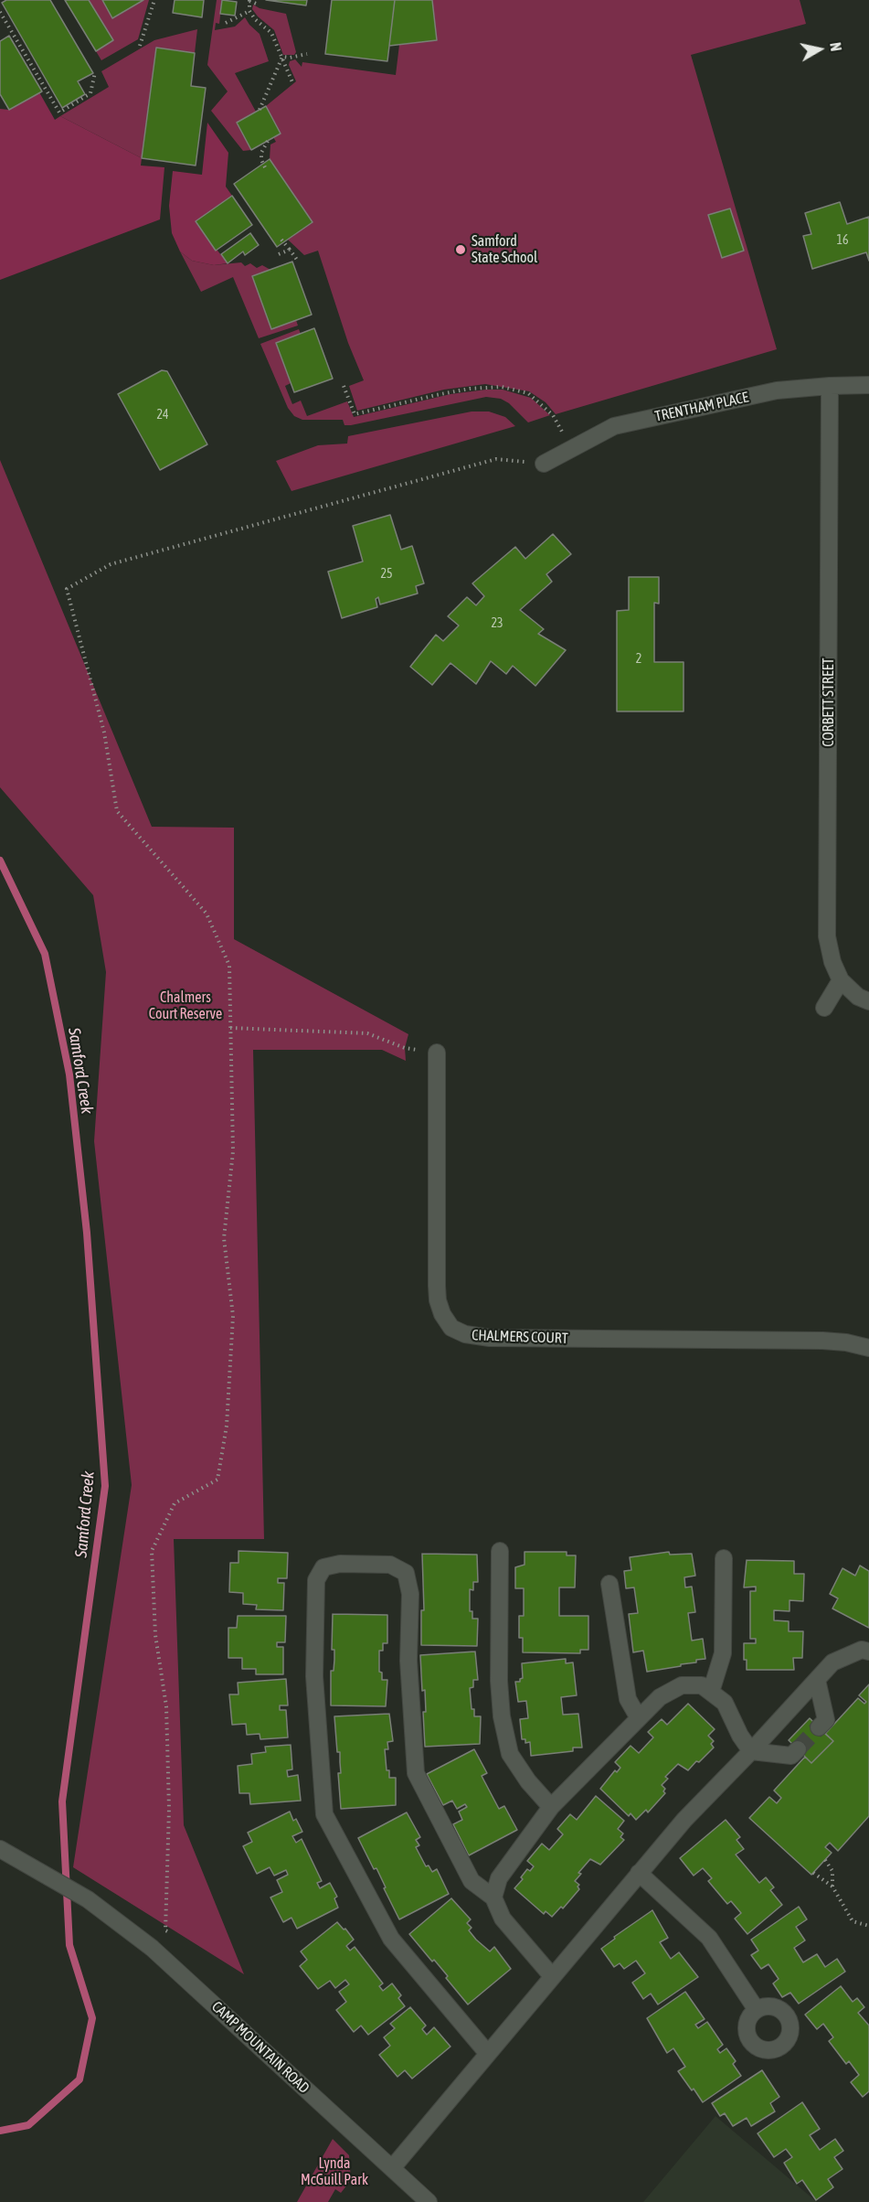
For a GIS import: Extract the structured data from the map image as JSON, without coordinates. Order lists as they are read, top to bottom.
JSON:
{
  "streets": {
    "street": [
      "TRENTHAM PLACE",
      "CORBETT STREET",
      "CHALMERS COURT",
      "CAMP MOUNTAIN ROAD"
    ]
  },
  "crossings": [
    ["TRENTHAM PLACE", "CORBETT STREET"]
  ],
  "water": ["Samford Creek"],
  "parks": ["Chalmers Court Reserve", "Lynda McGuill Park"],
  "places": ["Samford State School"],
  "house_numbers": [
    "16",
    "24",
    "25",
    "23",
    "2"
  ],
  "north": "right"
}
